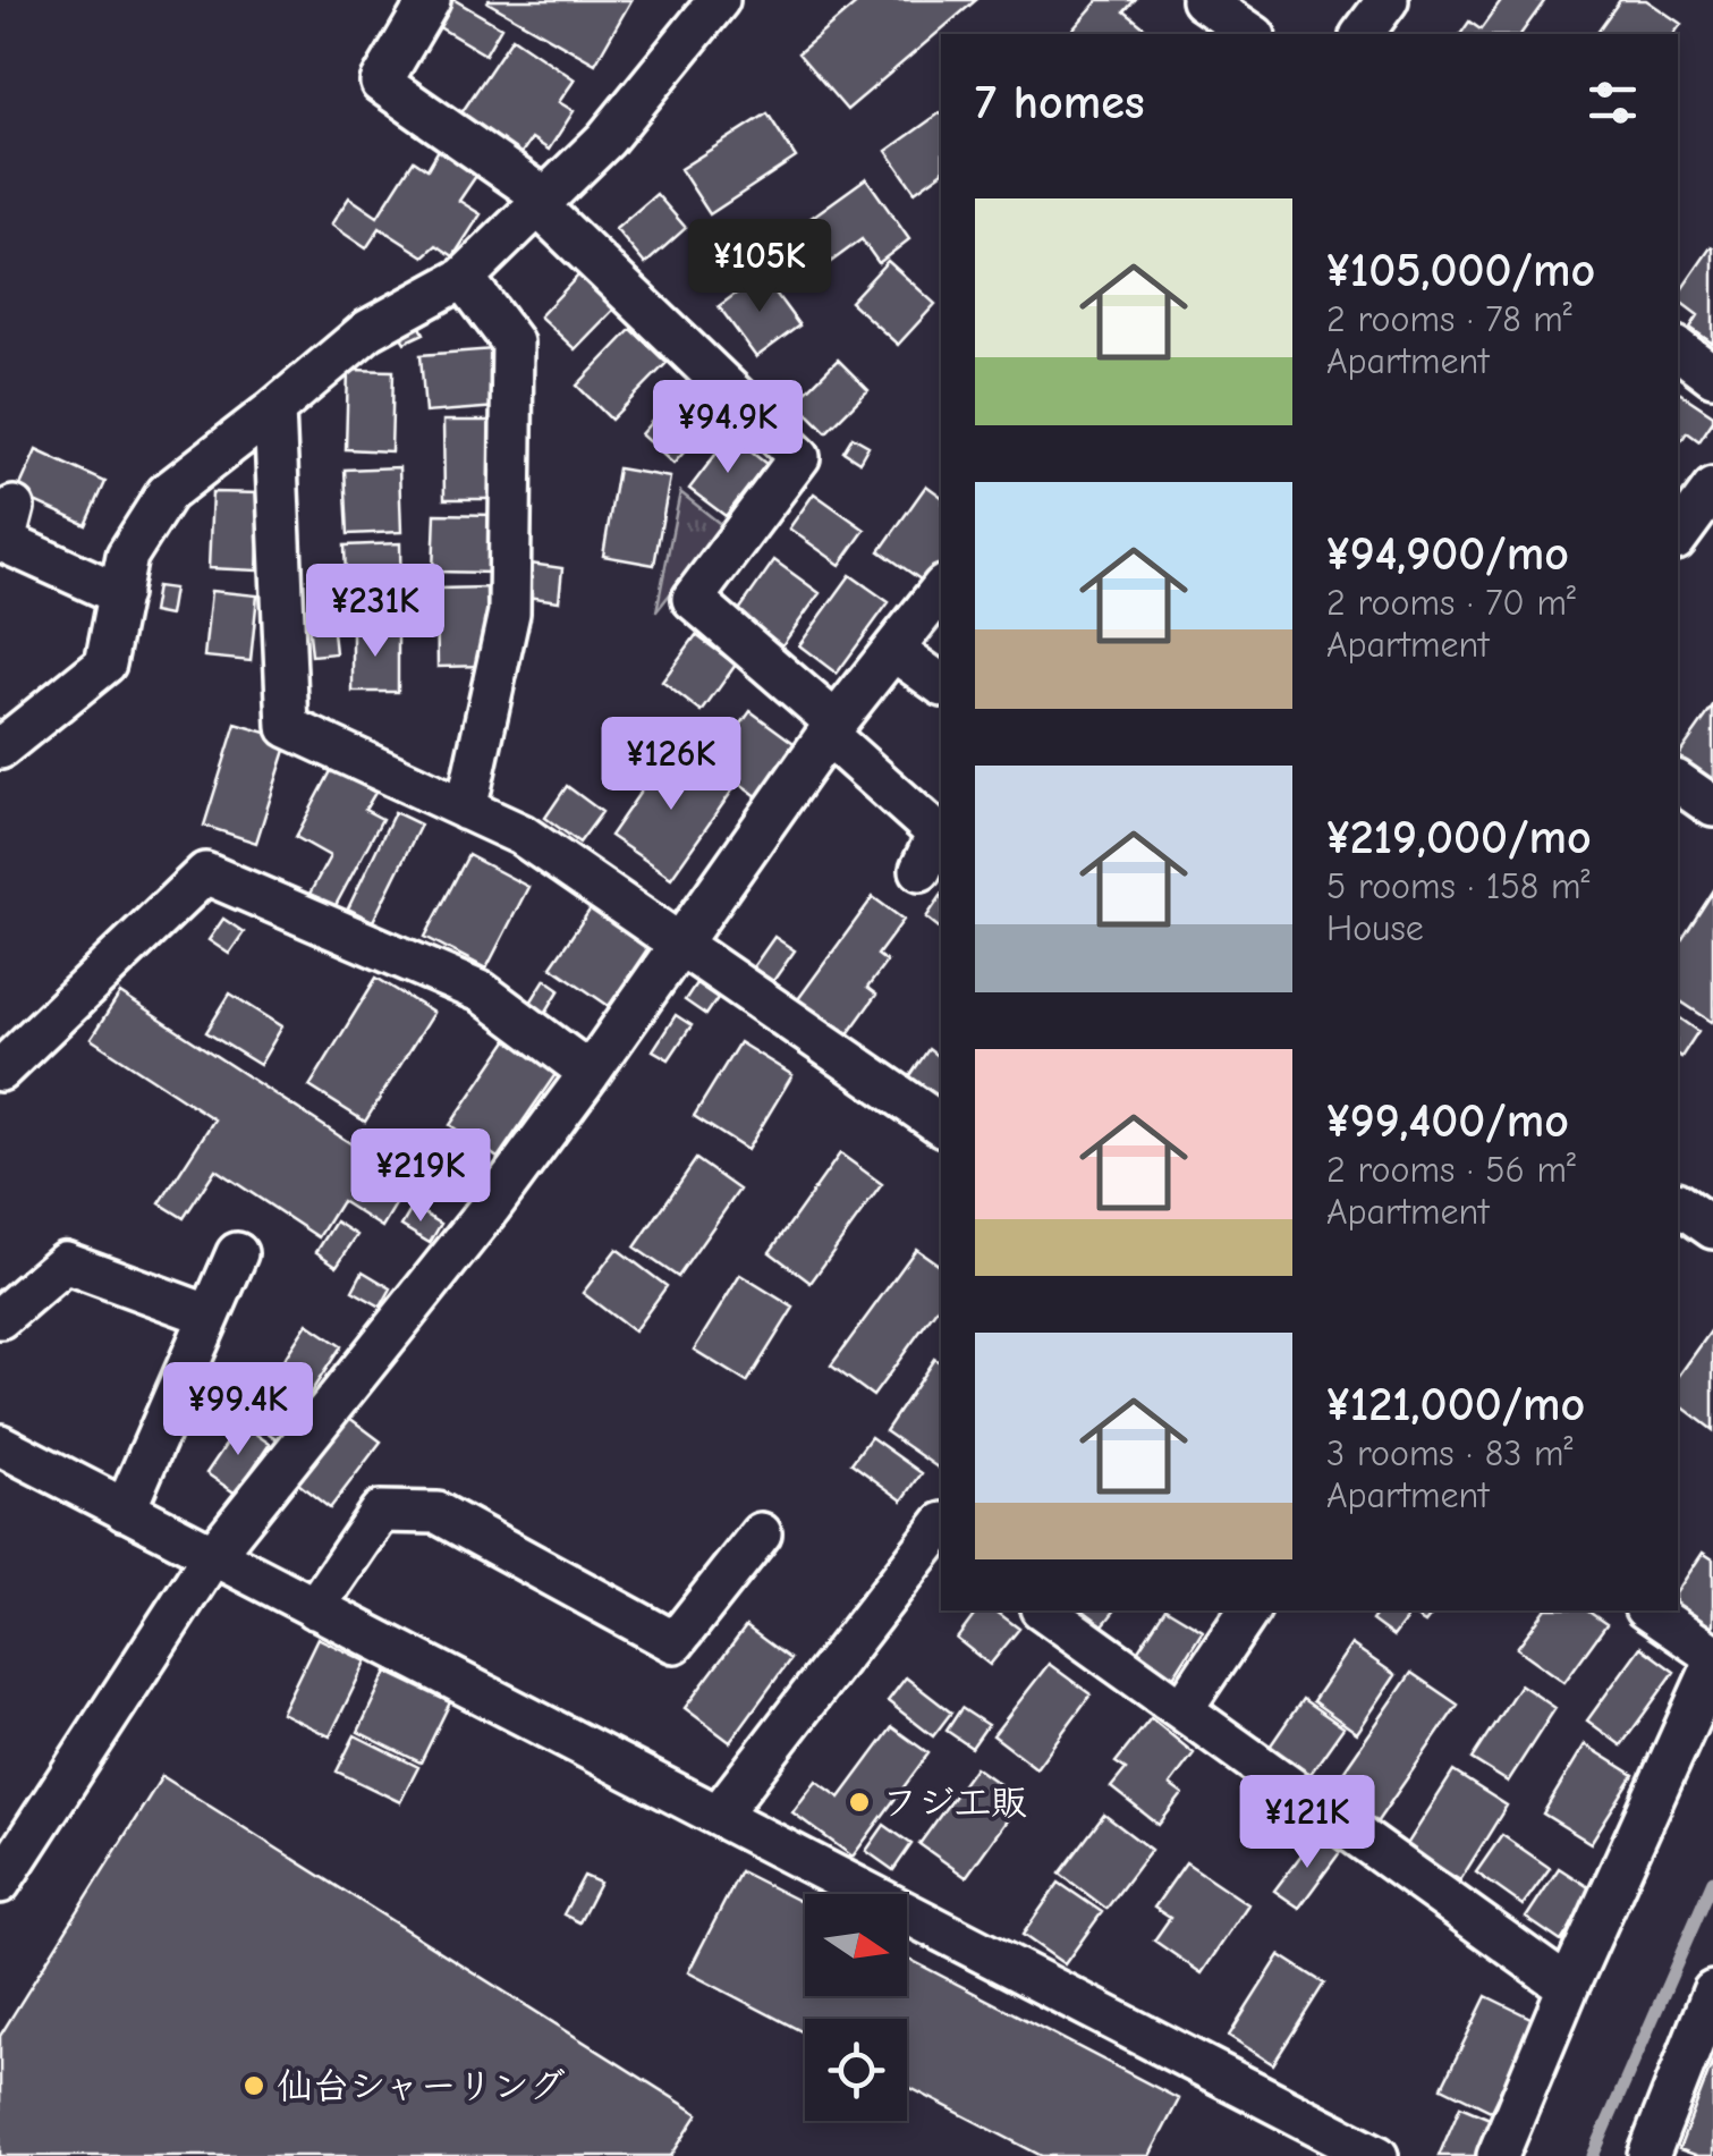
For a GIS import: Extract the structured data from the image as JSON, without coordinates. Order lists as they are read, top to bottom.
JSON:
{
  "places": ["フジ工販", "仙台シャーリング"],
  "north": "right",
  "page": {
    "heading": "7 homes",
    "list": [
      {
        "name": "¥105,000/mo",
        "note": "2 rooms · 78 m² · Apartment"
      },
      {
        "name": "¥94,900/mo",
        "note": "2 rooms · 70 m² · Apartment"
      },
      {
        "name": "¥219,000/mo",
        "note": "5 rooms · 158 m² · House"
      },
      {
        "name": "¥99,400/mo",
        "note": "2 rooms · 56 m² · Apartment"
      },
      {
        "name": "¥121,000/mo",
        "note": "3 rooms · 83 m² · Apartment"
      }
    ],
    "price": [
      "¥105K",
      "¥94.9K",
      "¥231K",
      "¥126K",
      "¥219K",
      "¥99.4K",
      "¥121K"
    ]
  }
}
